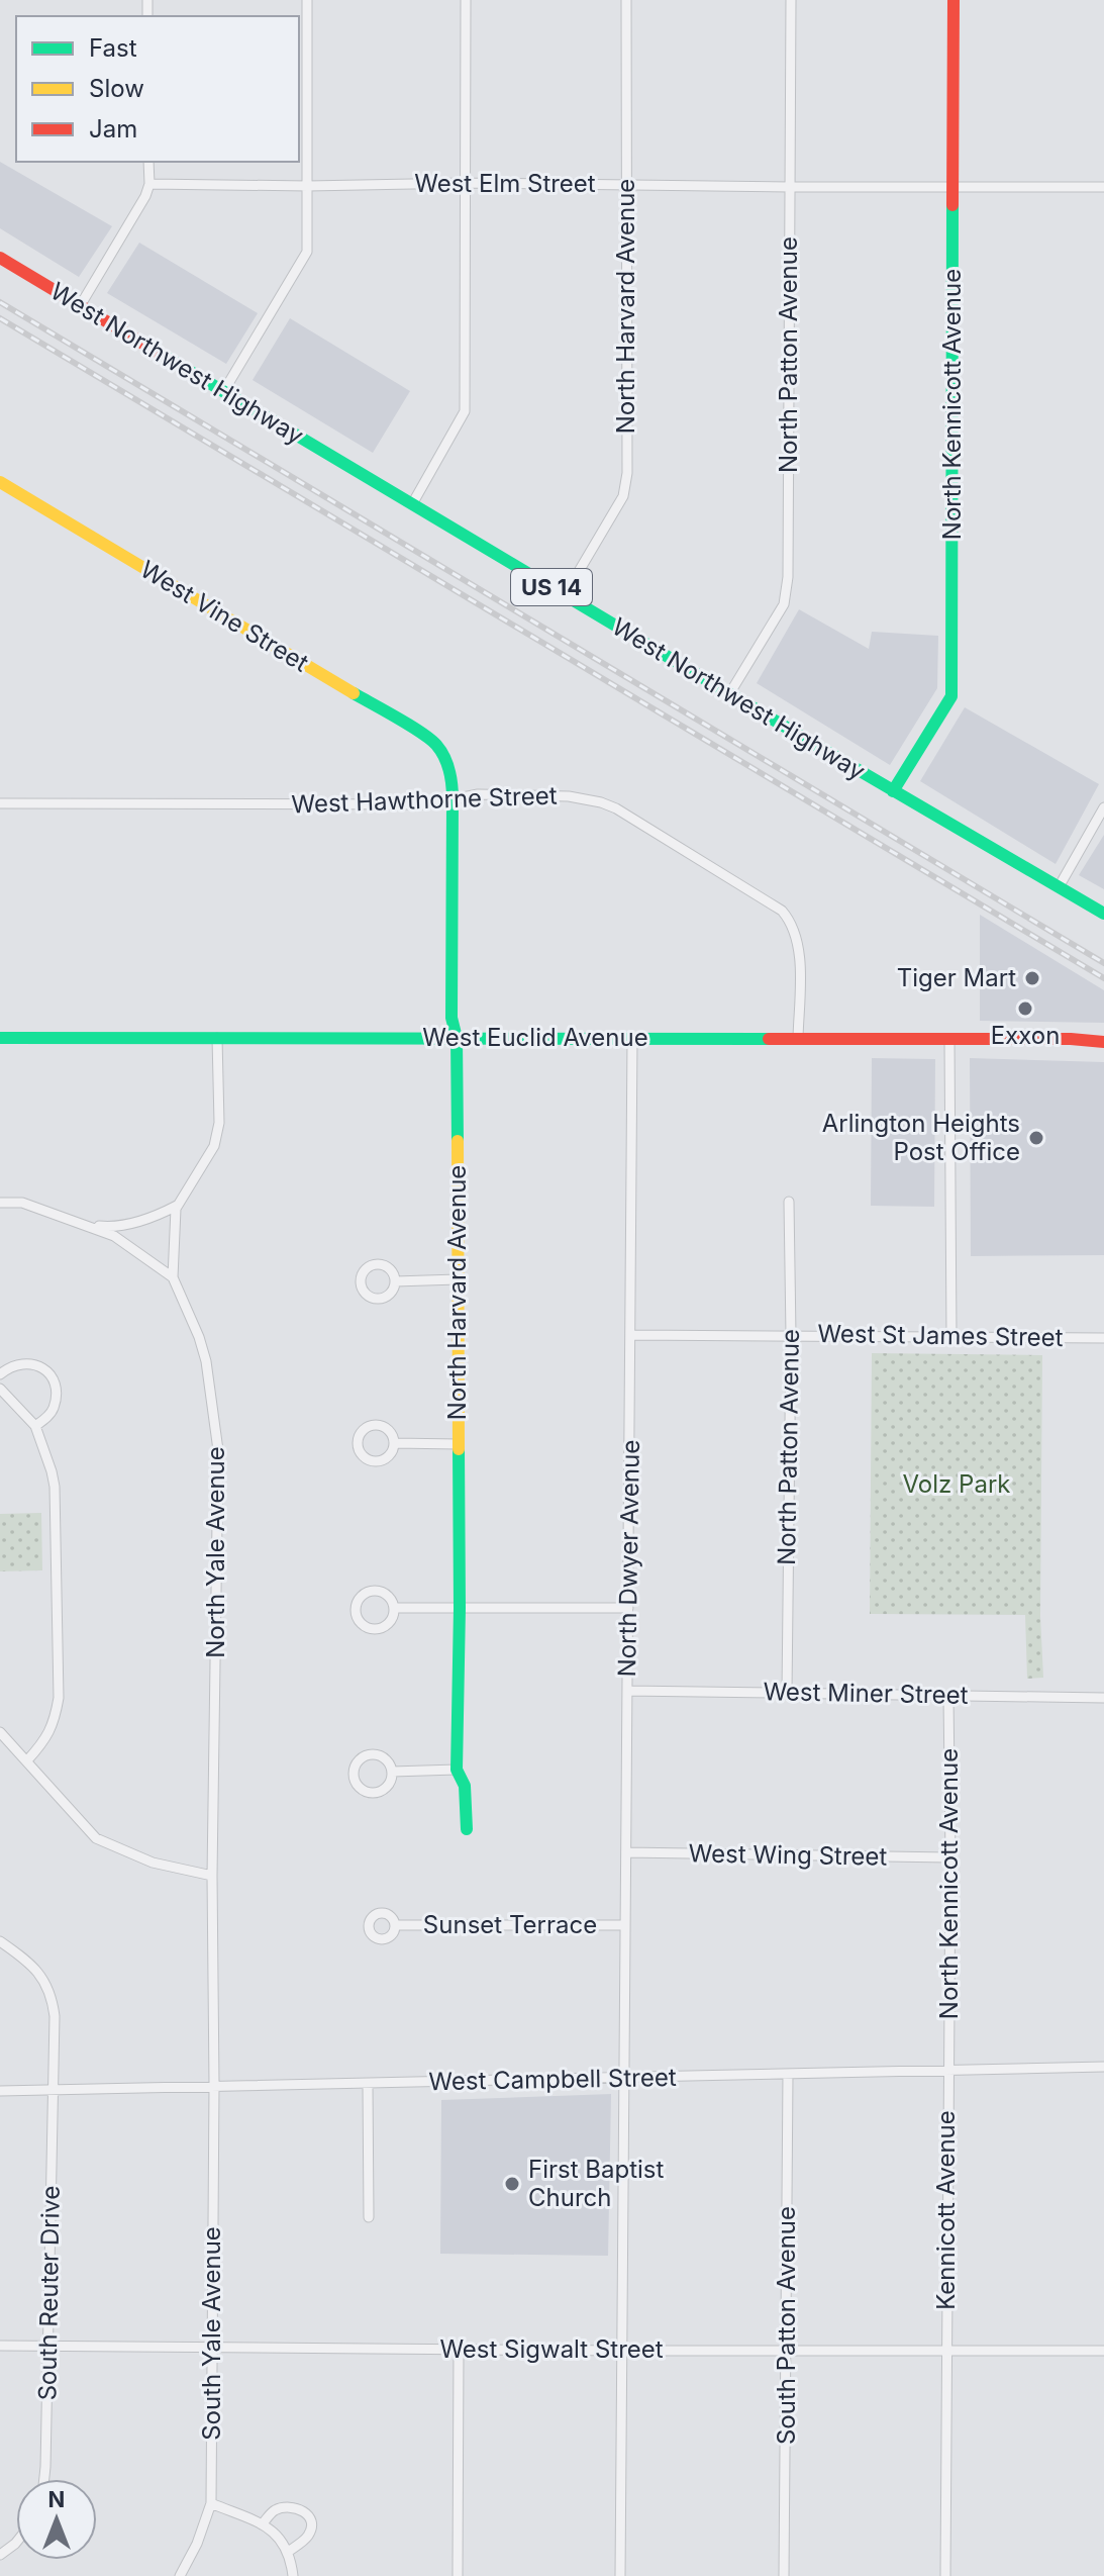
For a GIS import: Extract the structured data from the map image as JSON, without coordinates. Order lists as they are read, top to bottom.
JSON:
{
  "streets": {
    "main road": [
      "North Harvard Avenue",
      "West Northwest Highway",
      "North Kennicott Avenue",
      "US 14",
      "West Vine Street",
      "West Euclid Avenue"
    ],
    "street": [
      "West Elm Street",
      "North Patton Avenue",
      "West Hawthorne Street",
      "West St James Street",
      "North Yale Avenue",
      "North Dwyer Avenue",
      "West Miner Street",
      "West Wing Street",
      "Sunset Terrace",
      "West Campbell Street",
      "Kennicott Avenue",
      "South Reuter Drive",
      "South Patton Avenue",
      "South Yale Avenue",
      "West Sigwalt Street"
    ]
  },
  "crossings": [
    ["West Elm Street", "North Harvard Avenue"],
    ["West Elm Street", "North Patton Avenue"],
    ["West Elm Street", "North Kennicott Avenue"],
    ["North Harvard Avenue", "West Northwest Highway"],
    ["North Harvard Avenue", "West Vine Street"],
    ["North Harvard Avenue", "West Hawthorne Street"],
    ["North Harvard Avenue", "West Euclid Avenue"],
    ["North Patton Avenue", "West Northwest Highway"],
    ["North Patton Avenue", "West St James Street"],
    ["North Patton Avenue", "West Miner Street"],
    ["West Northwest Highway", "North Kennicott Avenue"],
    ["North Kennicott Avenue", "West Miner Street"],
    ["North Kennicott Avenue", "West Wing Street"],
    ["North Kennicott Avenue", "West Campbell Street"],
    ["North Kennicott Avenue", "Kennicott Avenue"],
    ["West Hawthorne Street", "West Euclid Avenue"],
    ["West Euclid Avenue", "North Yale Avenue"],
    ["West Euclid Avenue", "North Dwyer Avenue"],
    ["West St James Street", "North Dwyer Avenue"],
    ["North Yale Avenue", "West Campbell Street"],
    ["North Yale Avenue", "South Yale Avenue"],
    ["North Dwyer Avenue", "West Miner Street"],
    ["North Dwyer Avenue", "West Wing Street"],
    ["North Dwyer Avenue", "Sunset Terrace"],
    ["North Dwyer Avenue", "West Campbell Street"],
    ["North Dwyer Avenue", "West Sigwalt Street"],
    ["West Campbell Street", "Kennicott Avenue"],
    ["West Campbell Street", "South Reuter Drive"],
    ["West Campbell Street", "South Patton Avenue"],
    ["West Campbell Street", "South Yale Avenue"],
    ["Kennicott Avenue", "West Sigwalt Street"],
    ["South Reuter Drive", "West Sigwalt Street"],
    ["South Patton Avenue", "West Sigwalt Street"],
    ["South Yale Avenue", "West Sigwalt Street"]
  ],
  "parks": ["Volz Park"],
  "places": [
    "Tiger Mart",
    "Exxon",
    "Arlington Heights Post Office",
    "First Baptist Church"
  ],
  "legend": ["Fast", "Slow", "Jam"],
  "north": "top"
}
